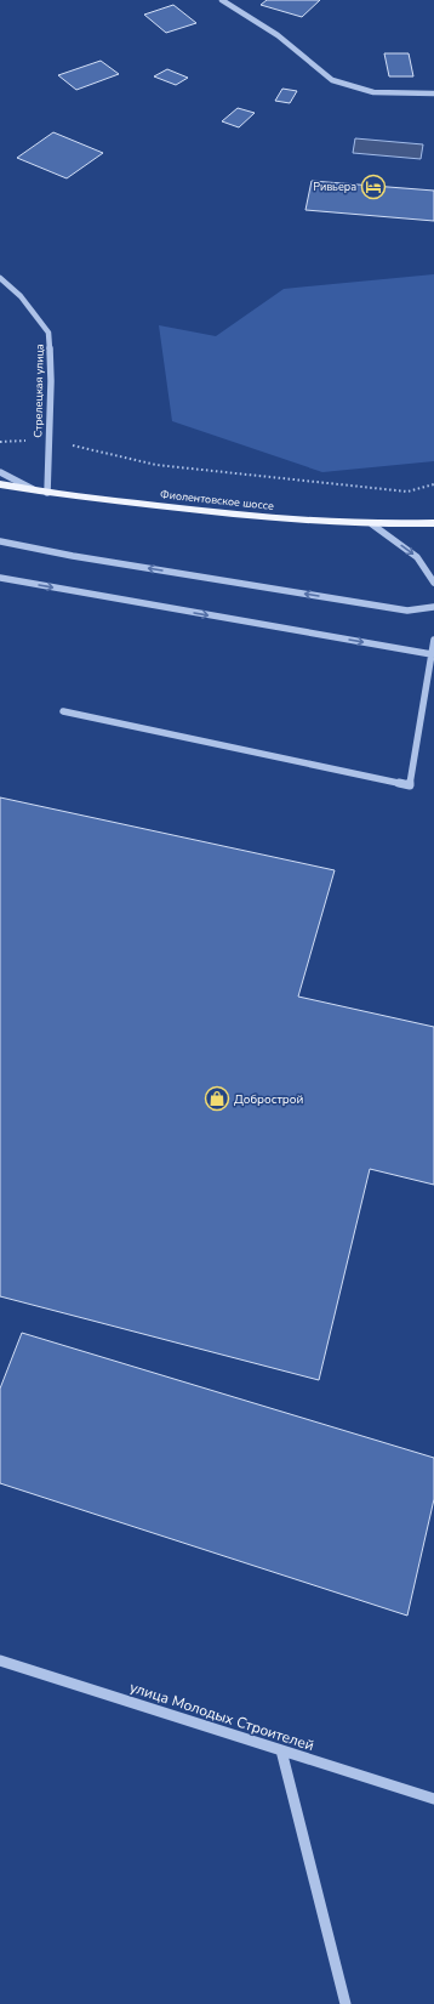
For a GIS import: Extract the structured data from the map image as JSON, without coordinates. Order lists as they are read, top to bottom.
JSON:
{
  "streets": {
    "main road": ["Фиолентовское шоссе"],
    "street": ["Стрелецкая улица", "улица Молодых Строителей"]
  },
  "crossings": [
    ["Стрелецкая улица", "Фиолентовское шоссе"]
  ],
  "places": {
    "hotel": ["Ривьера"],
    "shop": ["Добрострой"]
  }
}
